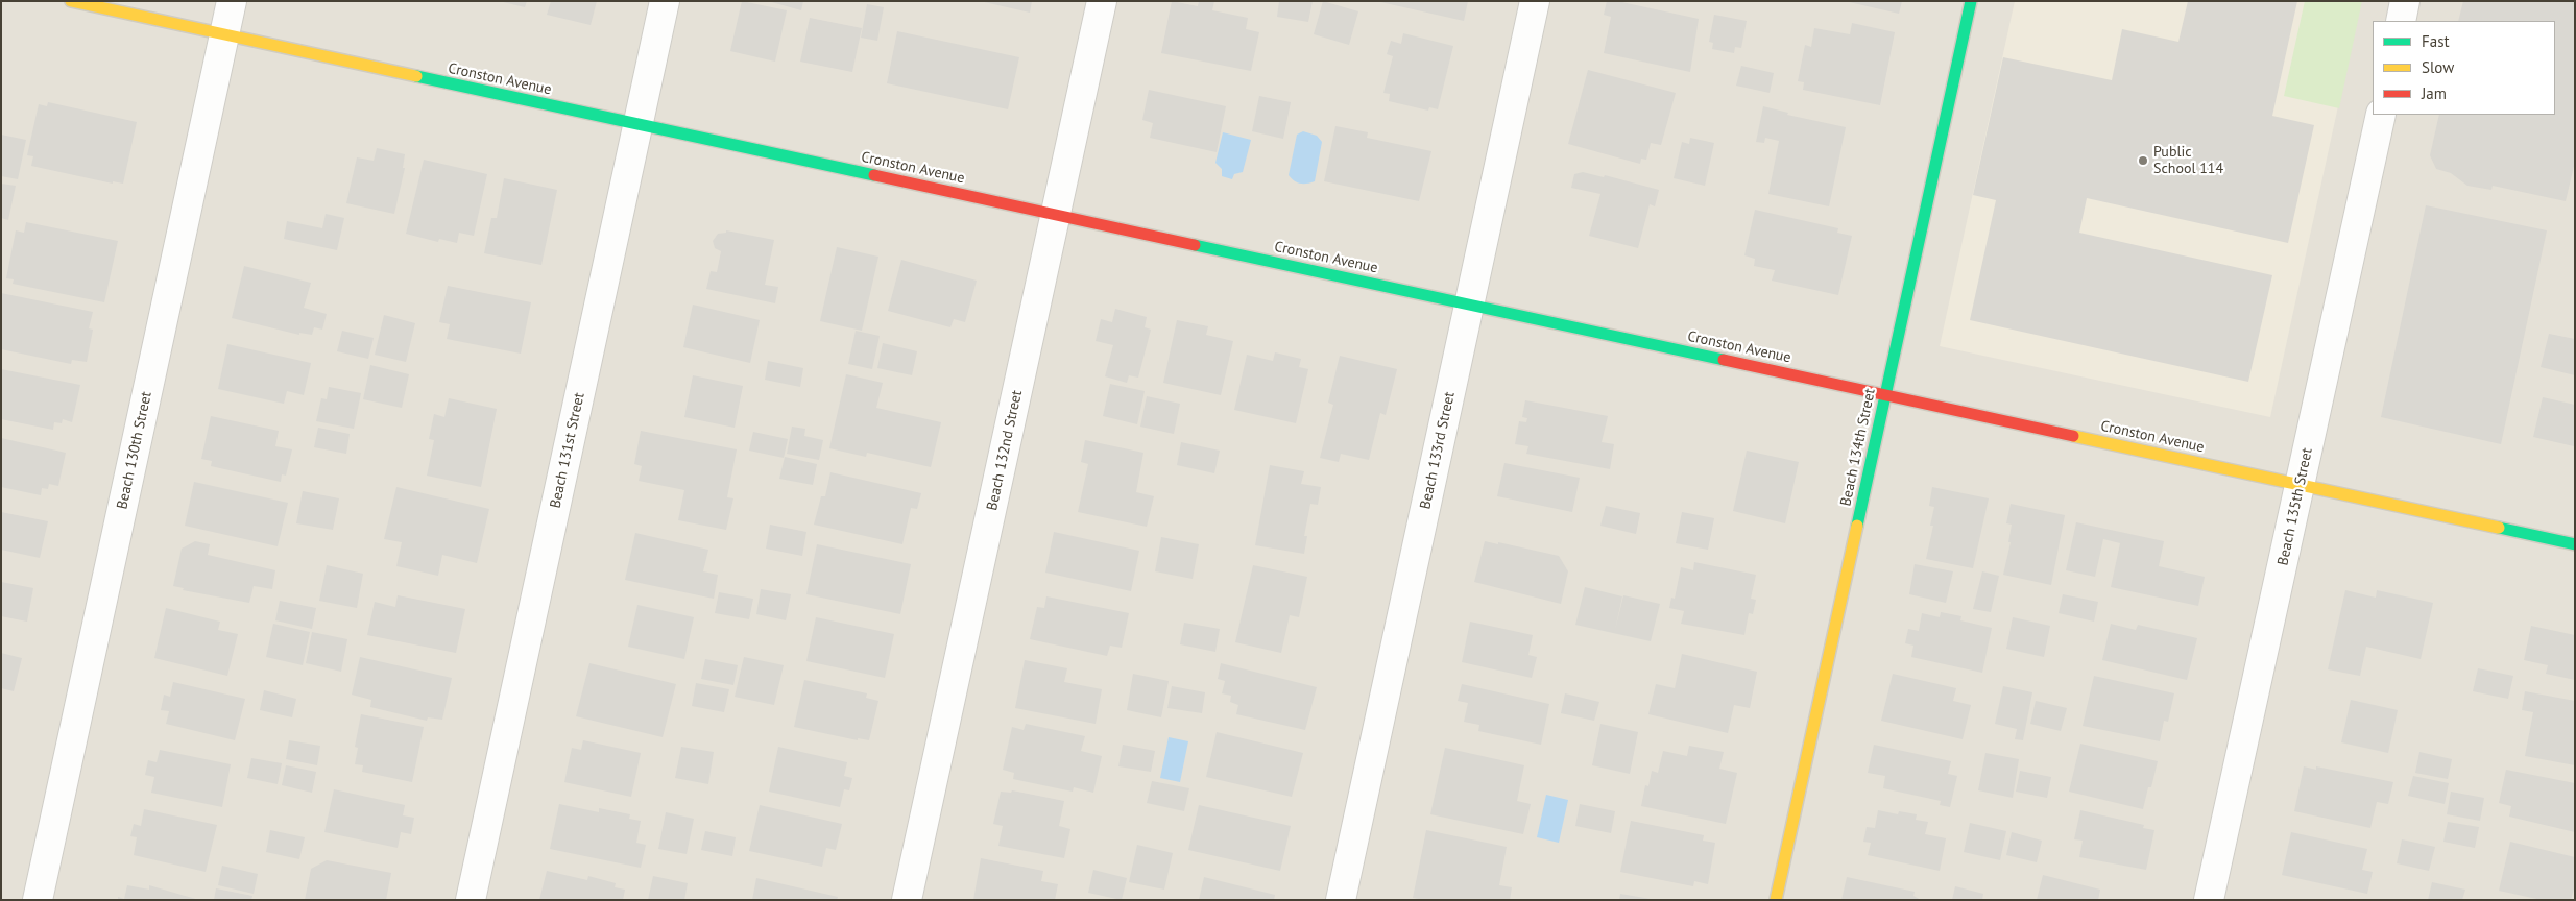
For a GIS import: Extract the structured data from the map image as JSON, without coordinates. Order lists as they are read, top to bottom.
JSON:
{
  "streets": {
    "street": [
      "Cronston Avenue",
      "Beach 134th Street",
      "Beach 130th Street",
      "Beach 131st Street",
      "Beach 132nd Street",
      "Beach 133rd Street",
      "Beach 135th Street"
    ]
  },
  "crossings": [
    ["Cronston Avenue", "Beach 134th Street"],
    ["Cronston Avenue", "Beach 130th Street"],
    ["Cronston Avenue", "Beach 131st Street"],
    ["Cronston Avenue", "Beach 132nd Street"],
    ["Cronston Avenue", "Beach 133rd Street"],
    ["Cronston Avenue", "Beach 135th Street"]
  ],
  "places": ["Public School 114"],
  "legend": ["Fast", "Slow", "Jam"]
}
